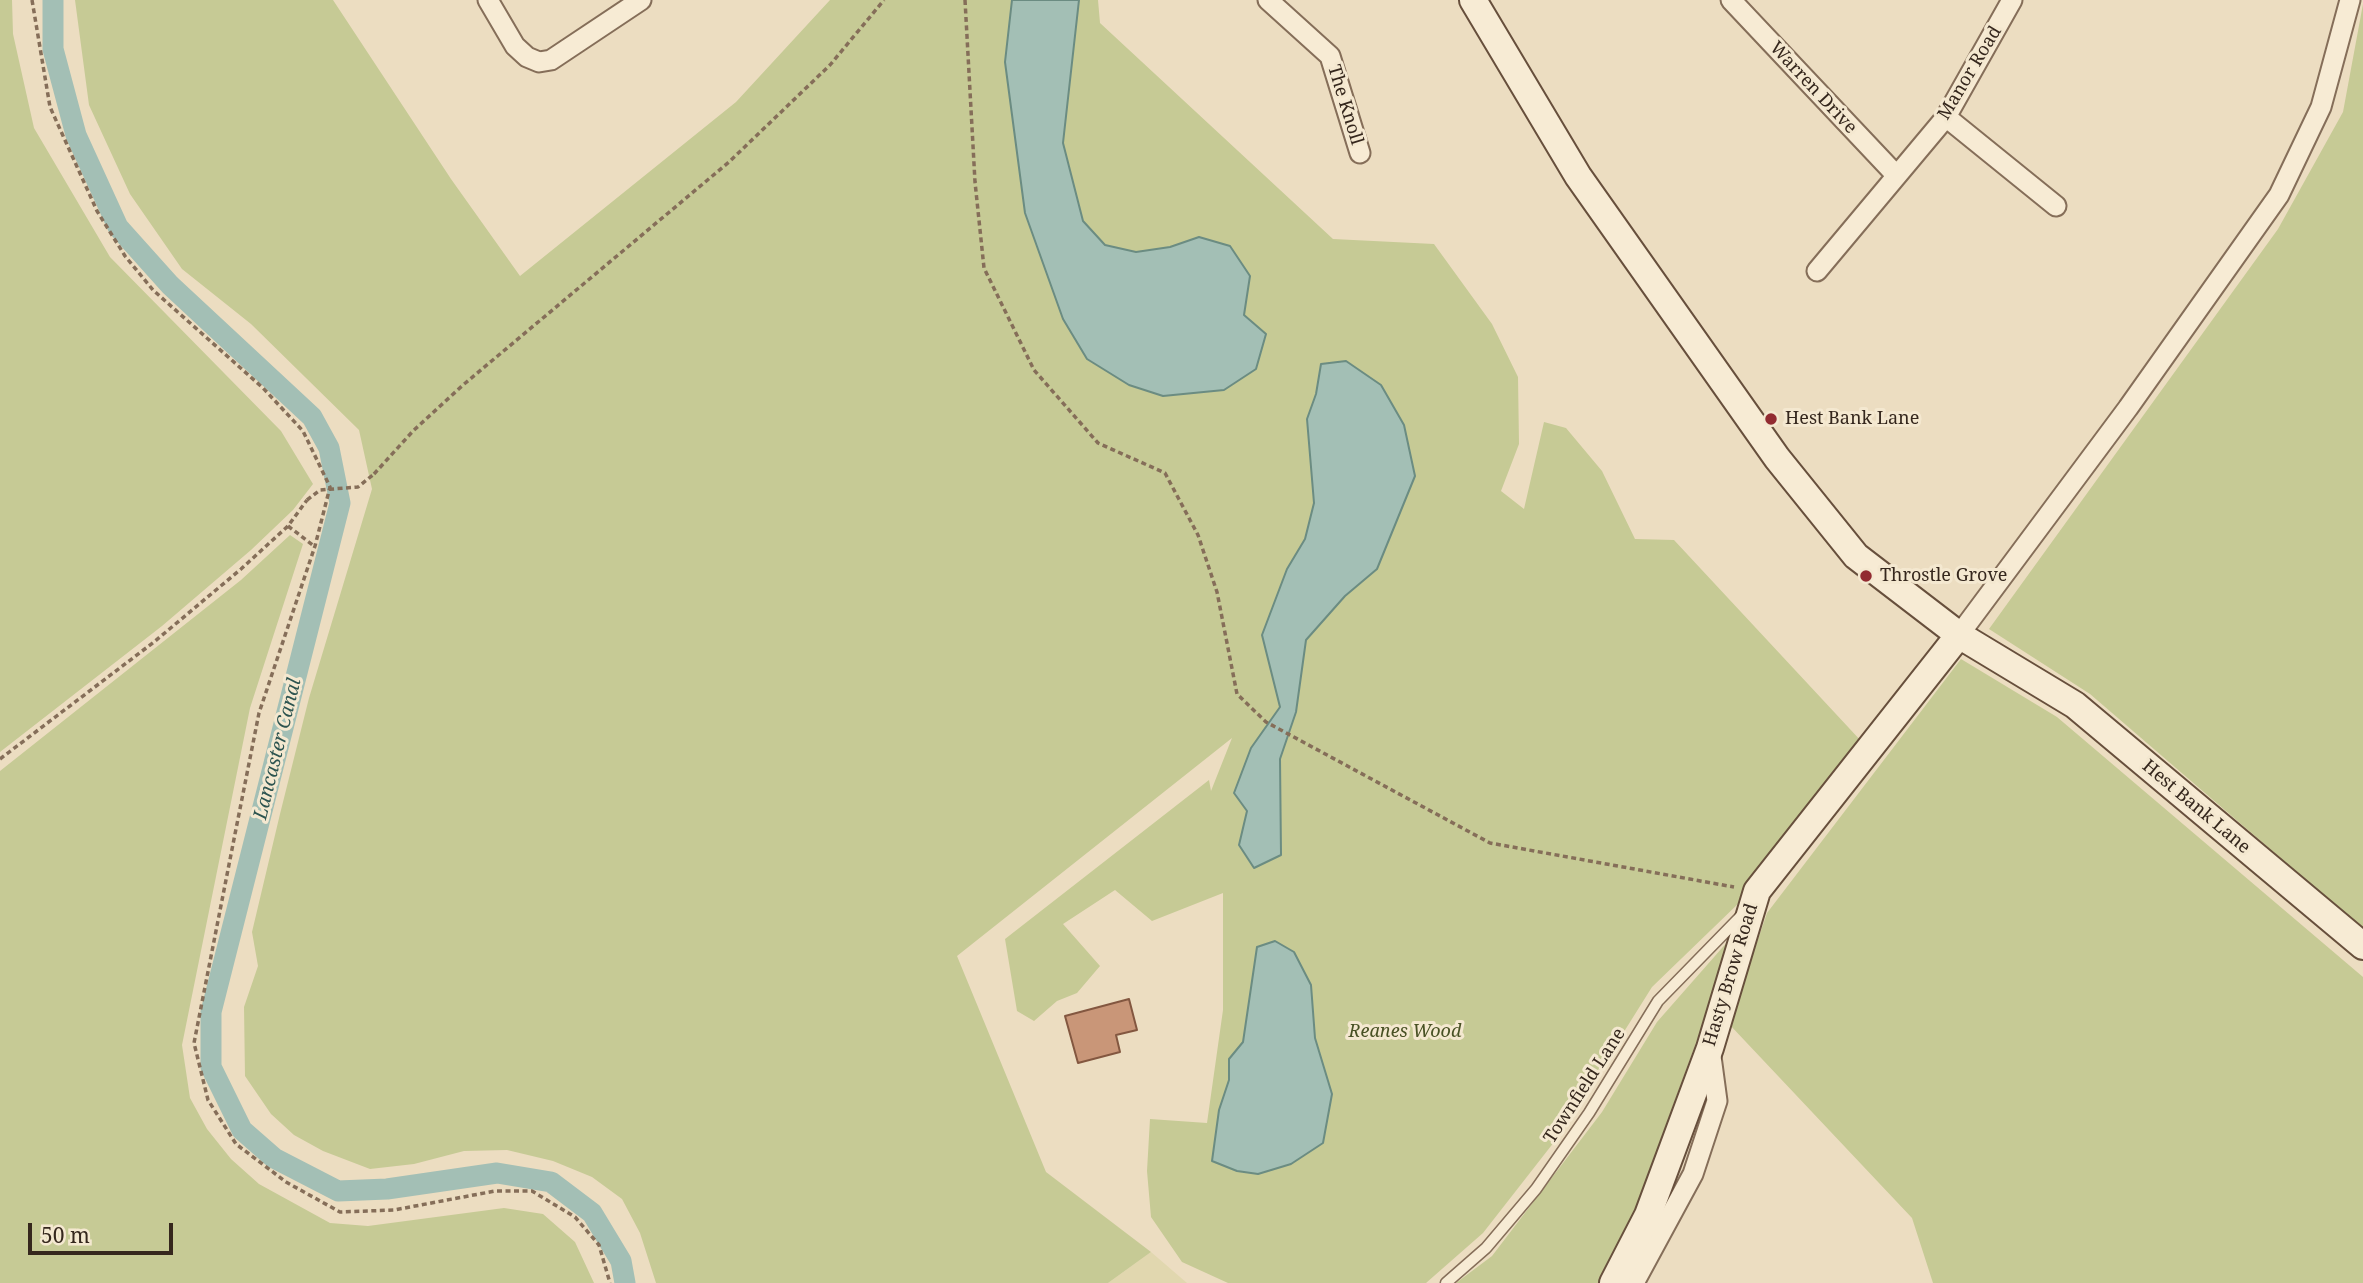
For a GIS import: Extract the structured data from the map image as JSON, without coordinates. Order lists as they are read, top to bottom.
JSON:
{
  "streets": {
    "street": [
      "Manor Road",
      "Warren Drive",
      "The Knoll",
      "Hest Bank Lane",
      "Hasty Brow Road"
    ],
    "lane": ["Townfield Lane"]
  },
  "crossings": [
    ["Manor Road", "Warren Drive"],
    ["Hest Bank Lane", "Hasty Brow Road"],
    ["Hasty Brow Road", "Townfield Lane"]
  ],
  "water": ["Lancaster Canal"],
  "parks": ["Reanes Wood"],
  "places": ["Hest Bank Lane", "Throstle Grove"],
  "scale_bar": "50 m"
}
